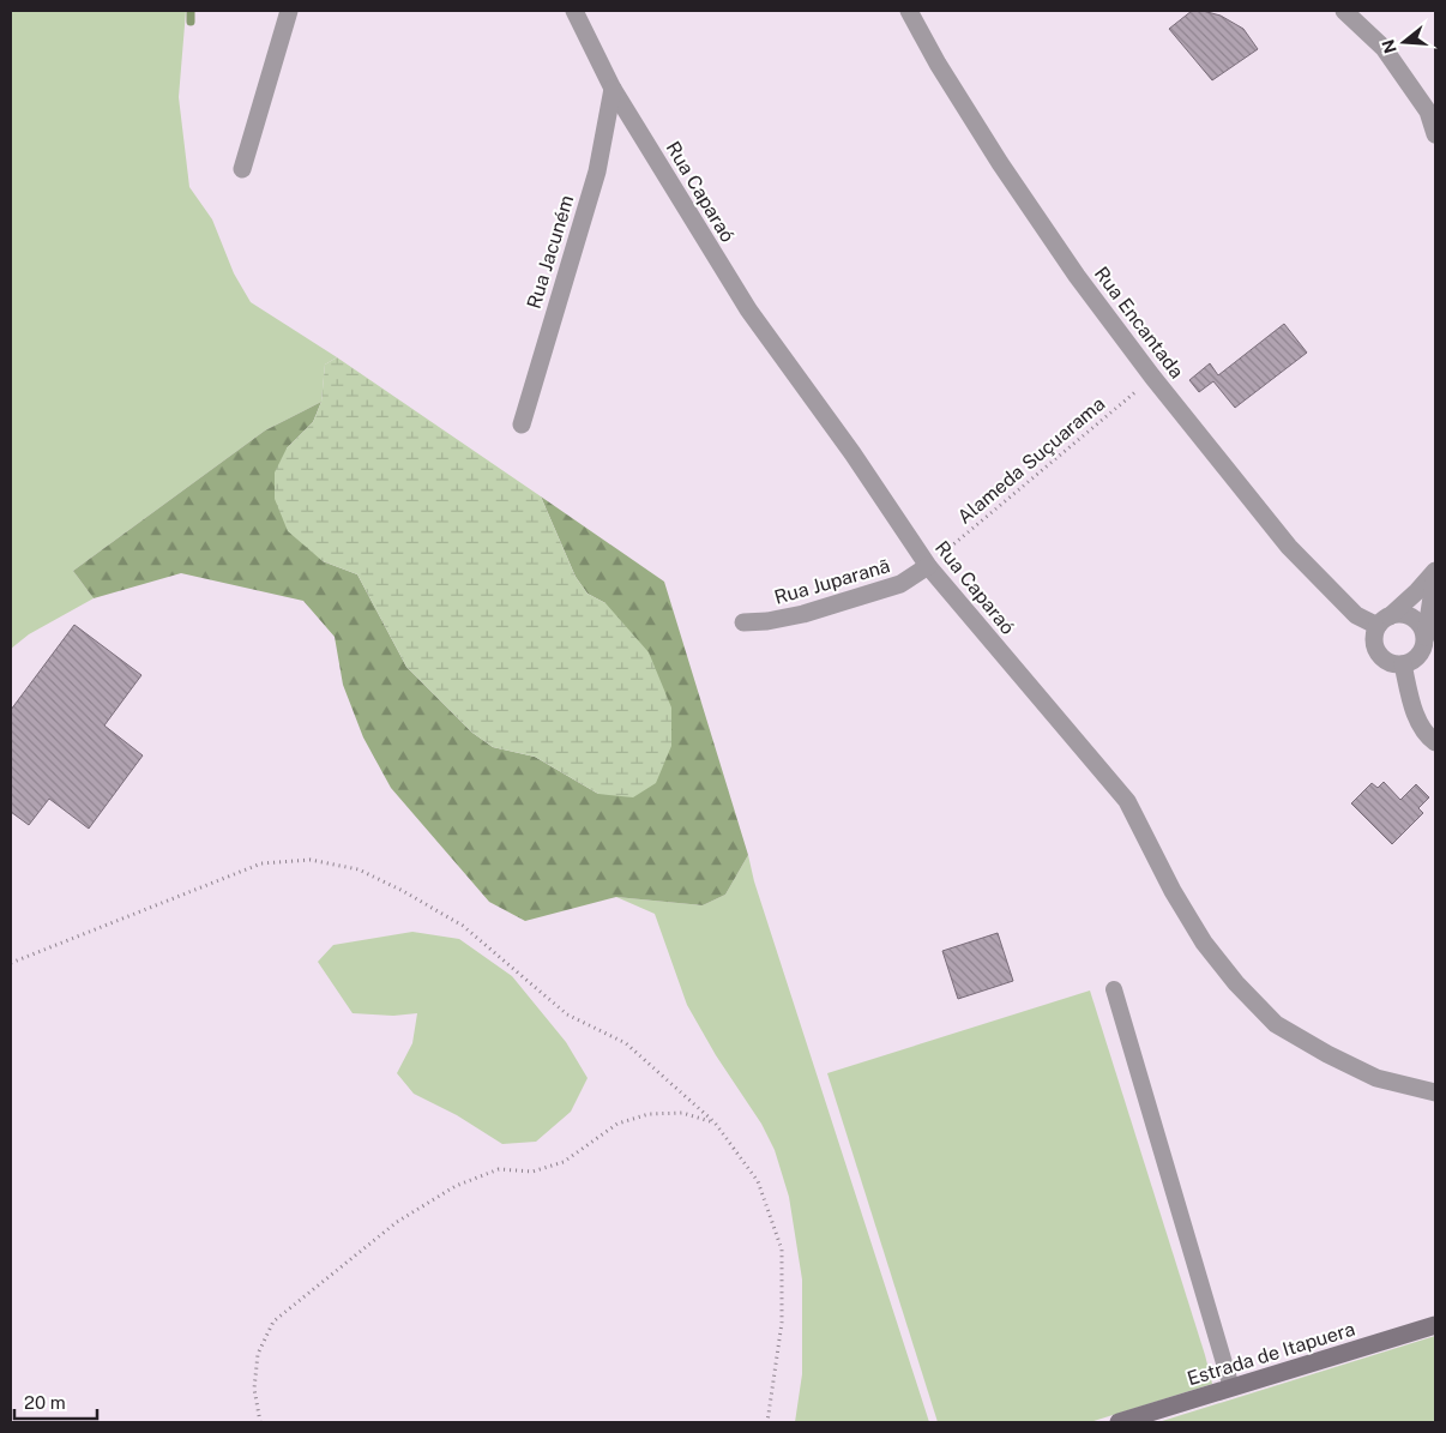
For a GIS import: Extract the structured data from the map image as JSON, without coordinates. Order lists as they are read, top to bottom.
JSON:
{
  "streets": {
    "street": [
      "Rua Caparaó",
      "Rua Jacuném",
      "Rua Encantada",
      "Rua Juparanã",
      "Estrada de Itapuera"
    ],
    "path": ["Alameda Suçuarama"]
  },
  "crossings": [
    ["Rua Caparaó", "Rua Jacuném"],
    ["Rua Caparaó", "Alameda Suçuarama"],
    ["Rua Caparaó", "Rua Juparanã"],
    ["Rua Encantada", "Alameda Suçuarama"],
    ["Alameda Suçuarama", "Rua Juparanã"]
  ],
  "scale_bar": "20 m",
  "north": "left"
}
